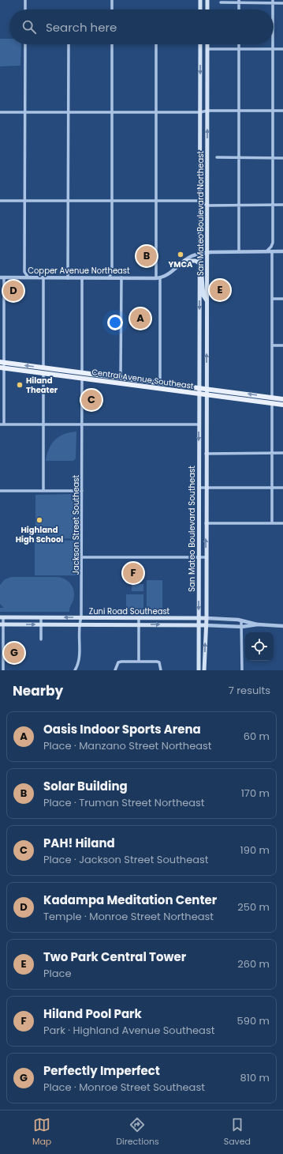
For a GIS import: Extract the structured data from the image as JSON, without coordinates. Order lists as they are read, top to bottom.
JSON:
{
  "streets": {
    "main road": [
      "San Mateo Boulevard Northeast",
      "Central Avenue Southeast",
      "San Mateo Boulevard Southeast",
      "Zuni Road Southeast"
    ],
    "street": ["Copper Avenue Northeast", "Jackson Street Southeast"]
  },
  "crossings": [
    ["San Mateo Boulevard Northeast", "Copper Avenue Northeast"],
    ["San Mateo Boulevard Northeast", "San Mateo Boulevard Southeast"],
    ["Central Avenue Southeast", "Jackson Street Southeast"],
    ["Central Avenue Southeast", "San Mateo Boulevard Southeast"],
    ["Jackson Street Southeast", "Zuni Road Southeast"],
    ["San Mateo Boulevard Southeast", "Zuni Road Southeast"]
  ],
  "places": ["YMCA", "Hiland Theater", "Highland High School"],
  "page": {
    "search": "Search here",
    "pins": [
      "B",
      "E",
      "D",
      "A",
      "C",
      "F",
      "G"
    ],
    "heading": ["Nearby", "7 results"],
    "list": [
      {
        "mark": "A",
        "name": "Oasis Indoor Sports Arena",
        "note": "Place · Manzano Street Northeast",
        "value": "60 m"
      },
      {
        "mark": "B",
        "name": "Solar Building",
        "note": "Place · Truman Street Northeast",
        "value": "170 m"
      },
      {
        "mark": "C",
        "name": "PAH! Hiland",
        "note": "Place · Jackson Street Southeast",
        "value": "190 m"
      },
      {
        "mark": "D",
        "name": "Kadampa Meditation Center",
        "note": "Temple · Monroe Street Northeast",
        "value": "250 m"
      },
      {
        "mark": "E",
        "name": "Two Park Central Tower",
        "note": "Place",
        "value": "260 m"
      },
      {
        "mark": "F",
        "name": "Hiland Pool Park",
        "note": "Park · Highland Avenue Southeast",
        "value": "590 m"
      },
      {
        "mark": "G",
        "name": "Perfectly Imperfect",
        "note": "Place · Monroe Street Southeast",
        "value": "810 m"
      }
    ],
    "nav": ["Map", "Directions", "Saved"]
  }
}
